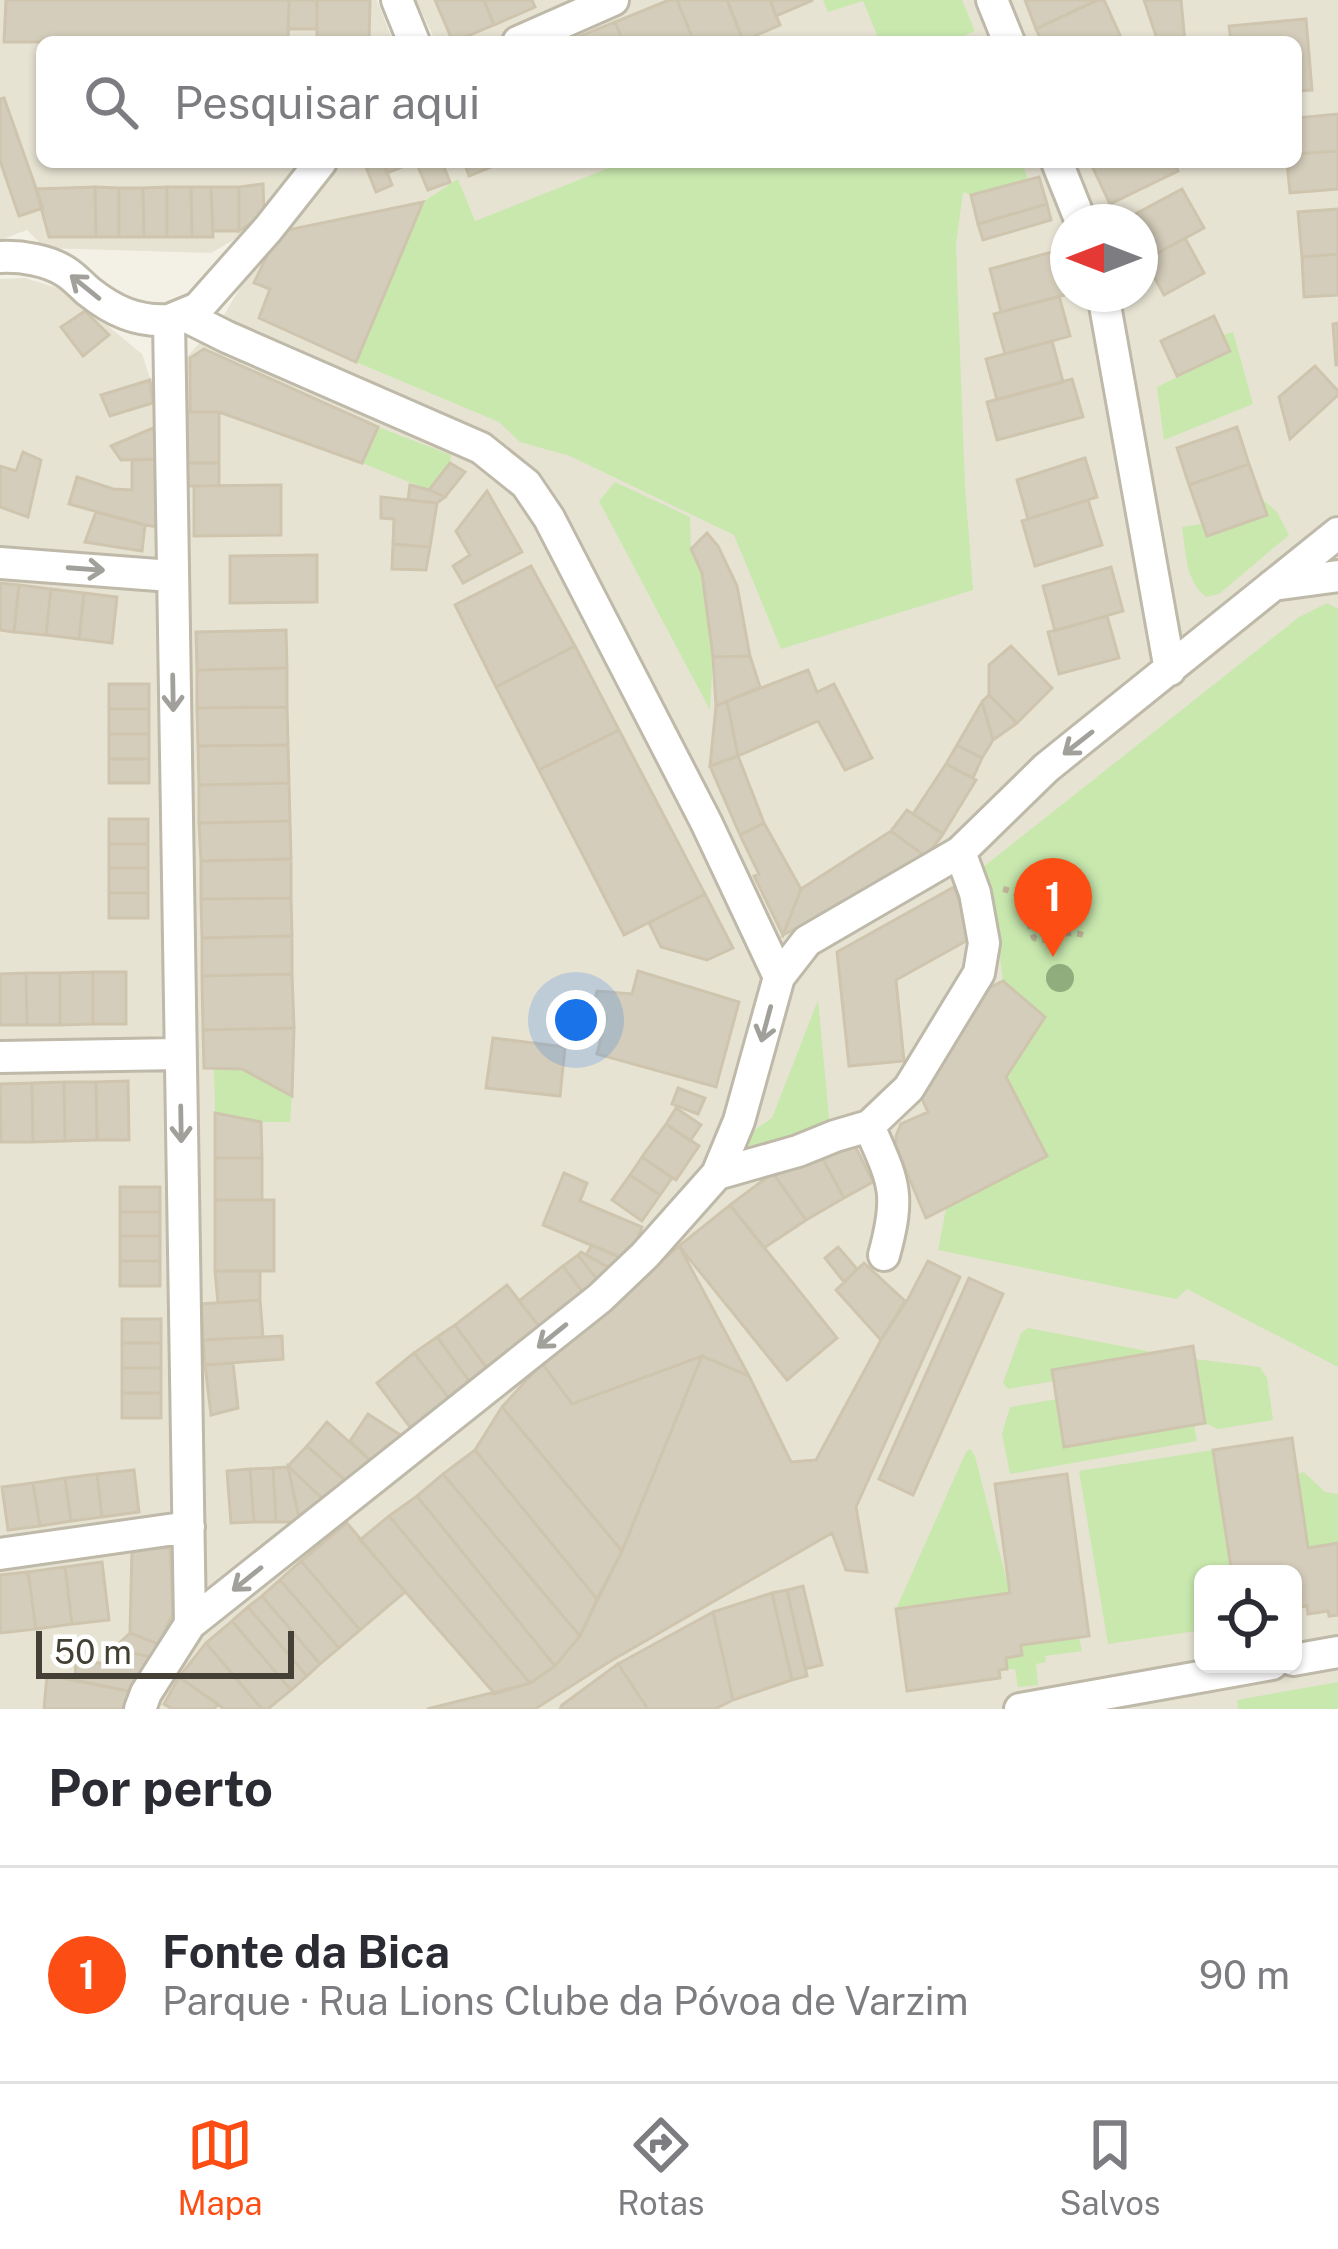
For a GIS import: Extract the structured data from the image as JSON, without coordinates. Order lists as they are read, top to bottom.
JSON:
{
  "scale_bar": "50 m",
  "north": "left",
  "page": {
    "search": "Pesquisar aqui",
    "pins": "1",
    "scale": "50 m",
    "heading": "Por perto",
    "list": [
      {
        "mark": "1",
        "name": "Fonte da Bica",
        "note": "Parque · Rua Lions Clube da Póvoa de Varzim",
        "value": "90 m"
      }
    ],
    "nav": ["Mapa", "Rotas", "Salvos"]
  }
}
